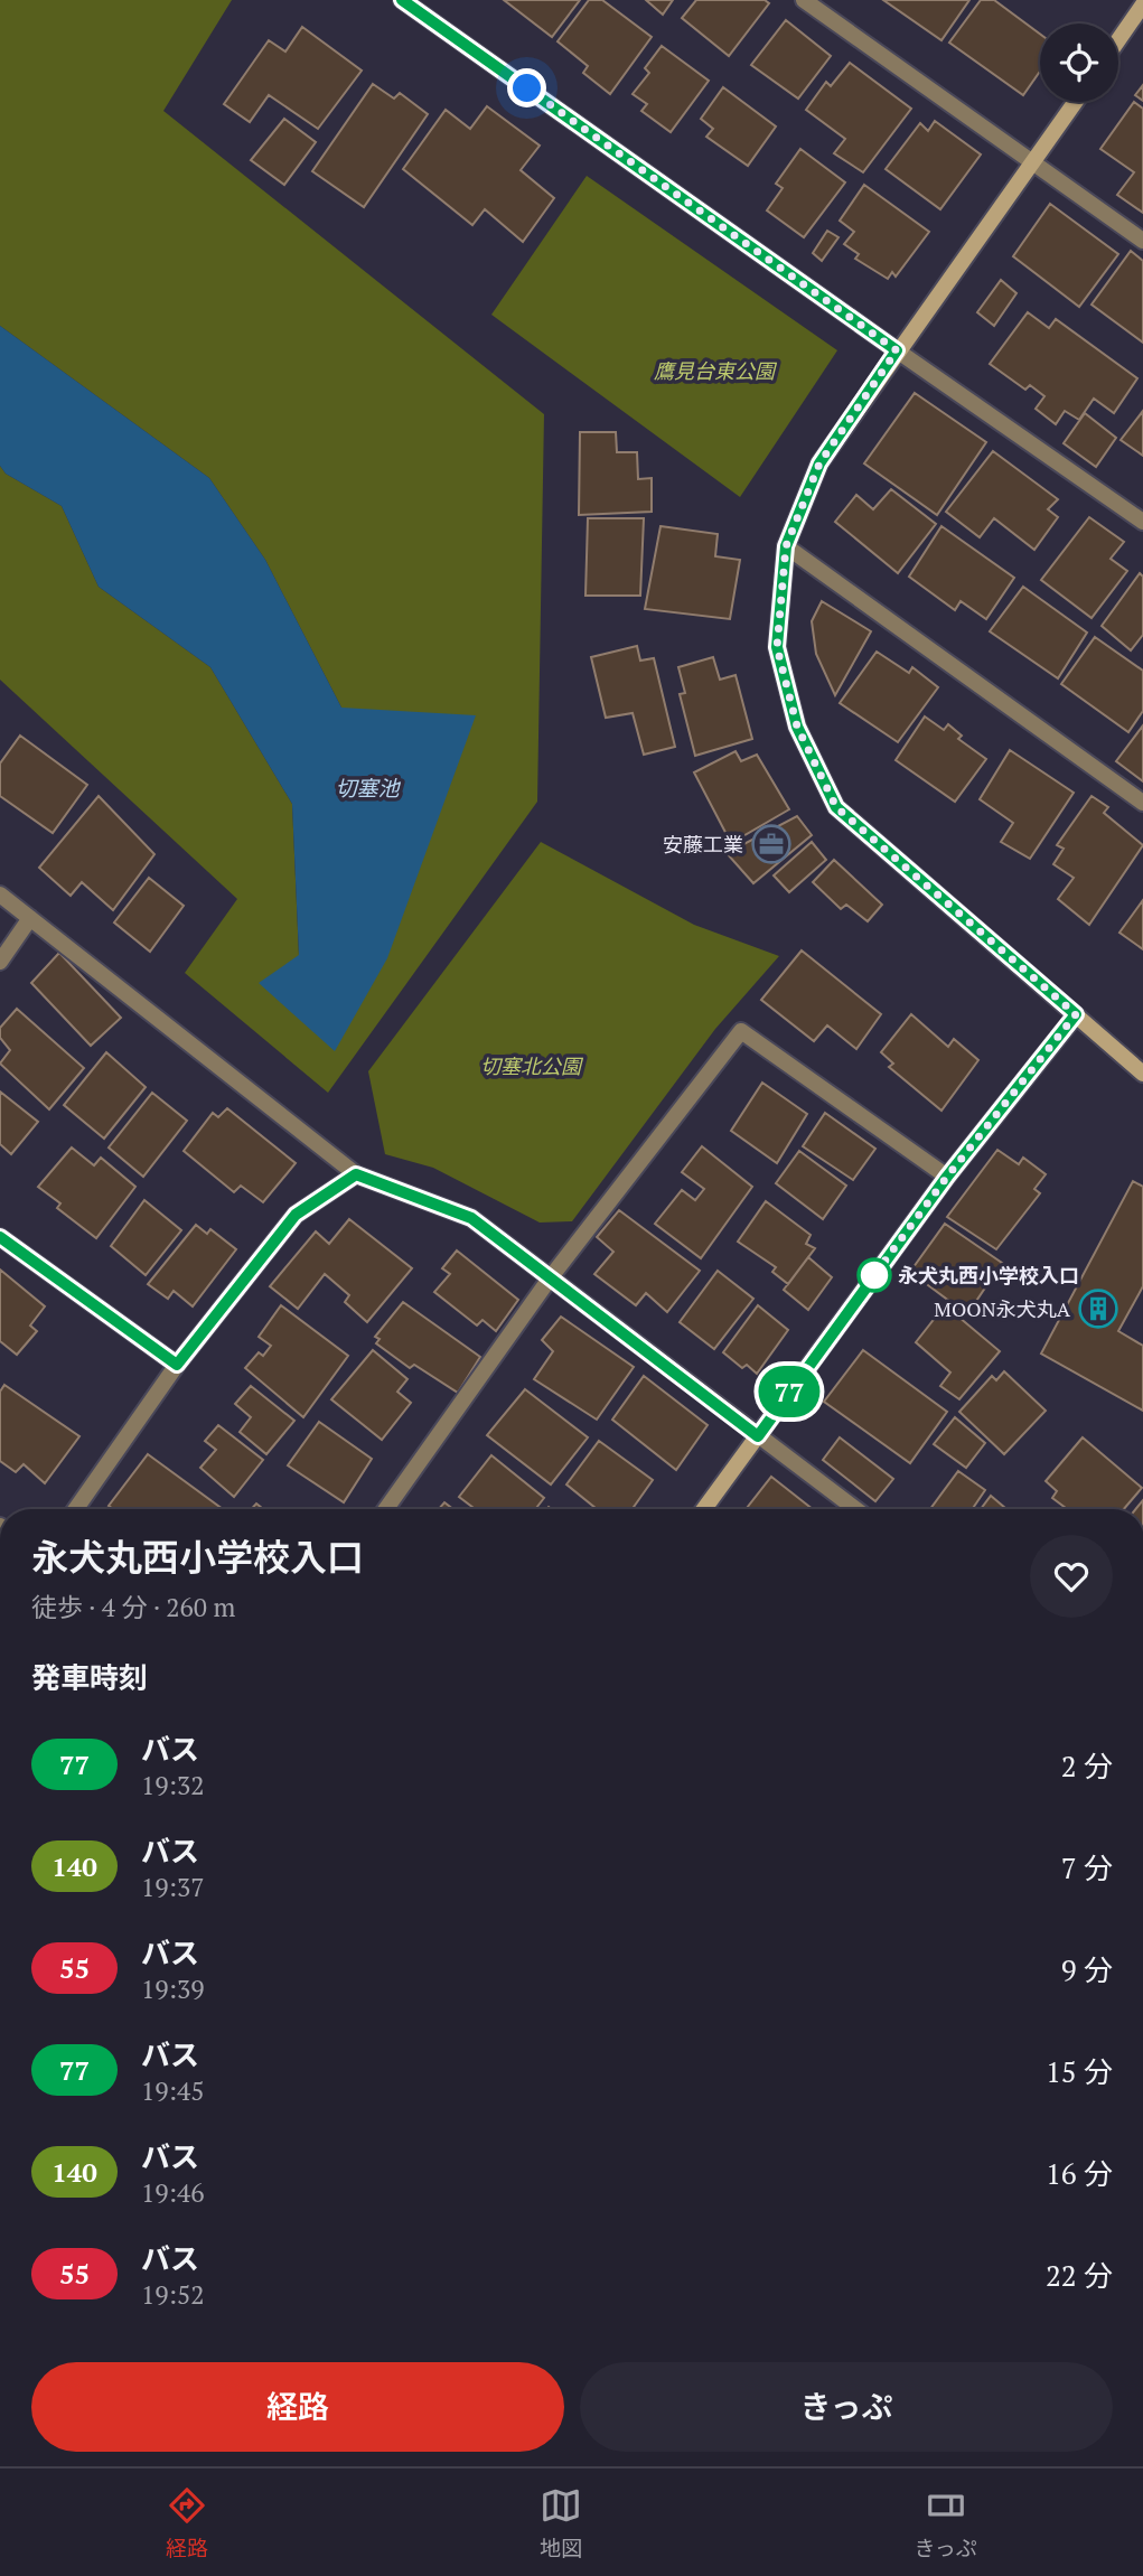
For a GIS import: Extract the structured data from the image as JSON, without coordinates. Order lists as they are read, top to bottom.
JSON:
{
  "water": ["切塞池"],
  "parks": ["鷹見台東公園", "切塞北公園"],
  "places": {
    "office": ["安藤工業"],
    "other": ["永犬丸西小学校入口"],
    "building": ["MOON永犬丸A"]
  },
  "lines": ["bus line 77"],
  "page": {
    "on_map": "77",
    "heading": [
      ["永犬丸西小学校入口", "徒歩 · 4 分 · 260 m"],
      "発車時刻"
    ],
    "list": [
      {
        "mark": "77",
        "name": "バス",
        "note": "19:32",
        "value": "2 分"
      },
      {
        "mark": "140",
        "name": "バス",
        "note": "19:37",
        "value": "7 分"
      },
      {
        "mark": "55",
        "name": "バス",
        "note": "19:39",
        "value": "9 分"
      },
      {
        "mark": "77",
        "name": "バス",
        "note": "19:45",
        "value": "15 分"
      },
      {
        "mark": "140",
        "name": "バス",
        "note": "19:46",
        "value": "16 分"
      },
      {
        "mark": "55",
        "name": "バス",
        "note": "19:52",
        "value": "22 分"
      }
    ],
    "buttons": ["経路", "きっぷ"],
    "tabs": ["経路", "地図", "きっぷ"]
  }
}
